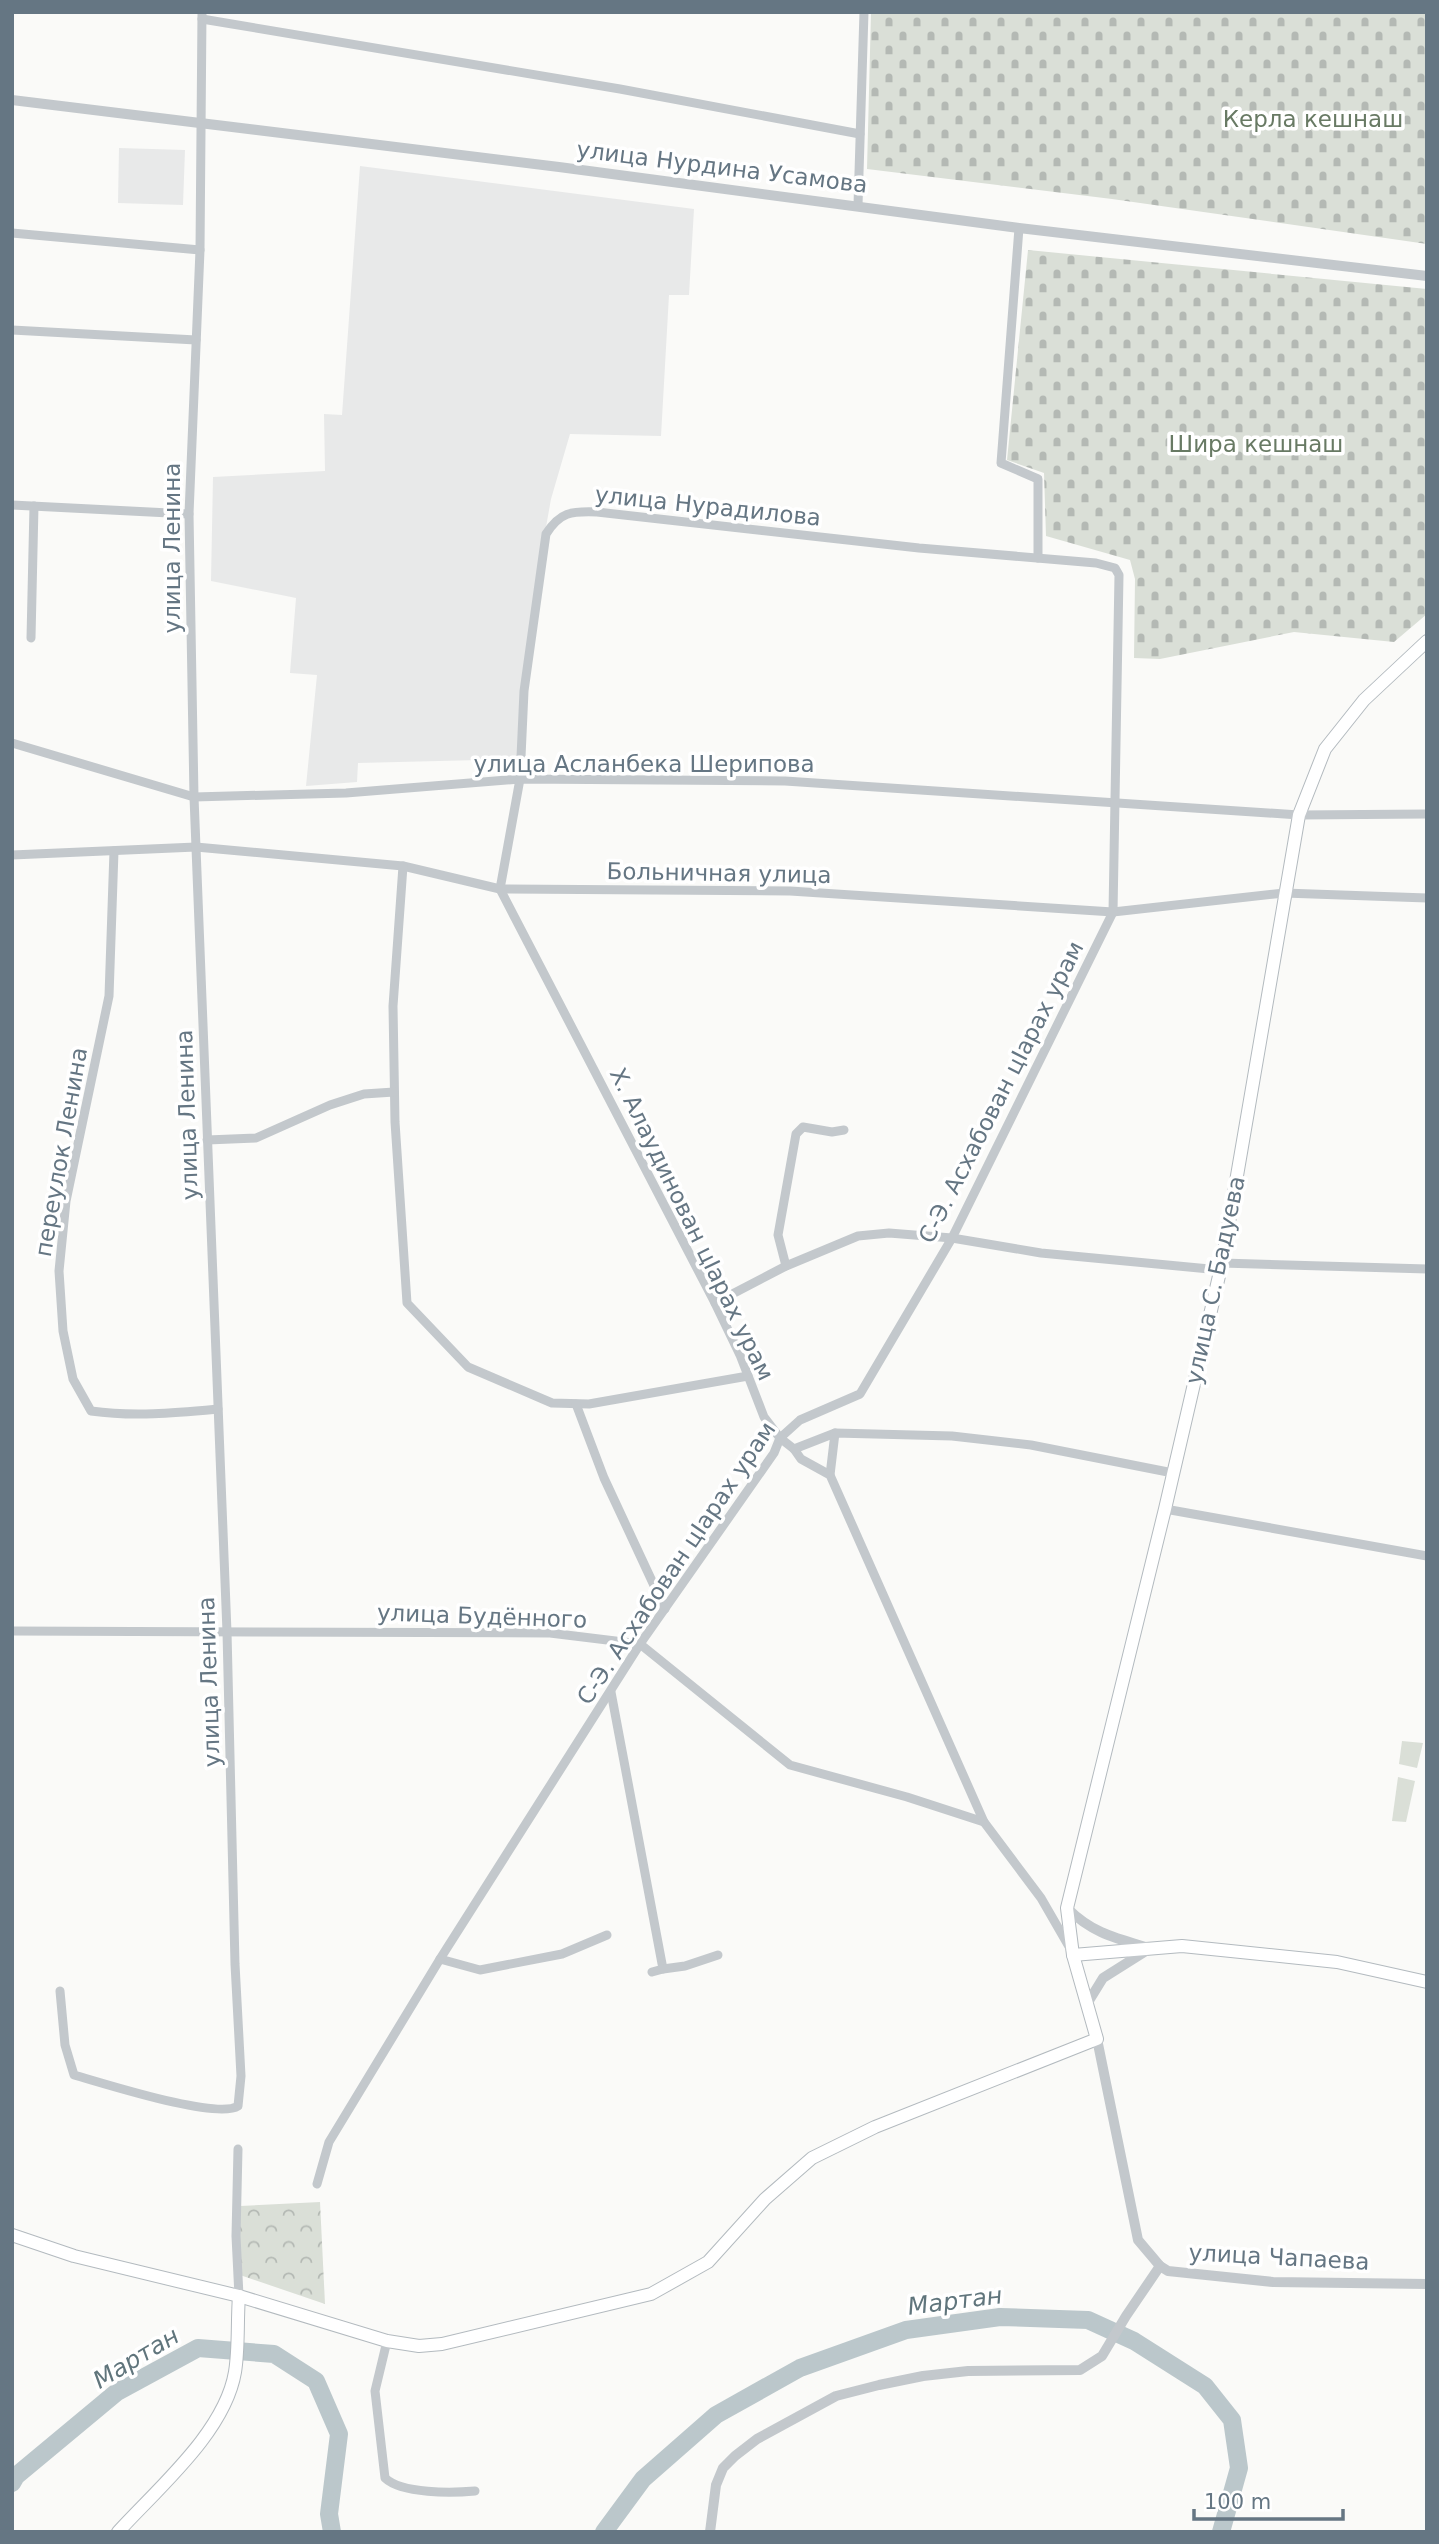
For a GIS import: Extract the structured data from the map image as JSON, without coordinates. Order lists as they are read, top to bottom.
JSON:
{
  "streets": {
    "main road": ["улица С. Бадуева"],
    "street": [
      "улица Нурдина Усамова",
      "улица Нурадилова",
      "улица Ленина",
      "улица Асланбека Шерипова",
      "Больничная улица",
      "С-Э. Асхабован цIарах урам",
      "переулок Ленина",
      "Х. Алаудинован цIарах урам",
      "улица Будённого",
      "улица Чапаева"
    ]
  },
  "crossings": [
    ["улица Нурдина Усамова", "улица Ленина"],
    ["улица Нурадилова", "улица Асланбека Шерипова"],
    ["улица Нурадилова", "С-Э. Асхабован цIарах урам"],
    ["улица Ленина", "улица Асланбека Шерипова"],
    ["улица Ленина", "Больничная улица"],
    ["улица Ленина", "переулок Ленина"],
    ["улица Ленина", "улица Будённого"],
    ["улица Асланбека Шерипова", "С-Э. Асхабован цIарах урам"],
    ["улица Асланбека Шерипова", "улица С. Бадуева"],
    ["Больничная улица", "С-Э. Асхабован цIарах урам"],
    ["Больничная улица", "переулок Ленина"],
    ["Больничная улица", "Х. Алаудинован цIарах урам"],
    ["Больничная улица", "улица С. Бадуева"],
    ["С-Э. Асхабован цIарах урам", "Х. Алаудинован цIарах урам"],
    ["С-Э. Асхабован цIарах урам", "улица Будённого"],
    ["улица С. Бадуева", "улица Чапаева"]
  ],
  "water": ["Мартан"],
  "parks": ["Керла кешнаш", "Шира кешнаш"],
  "scale_bar": "100 m"
}
